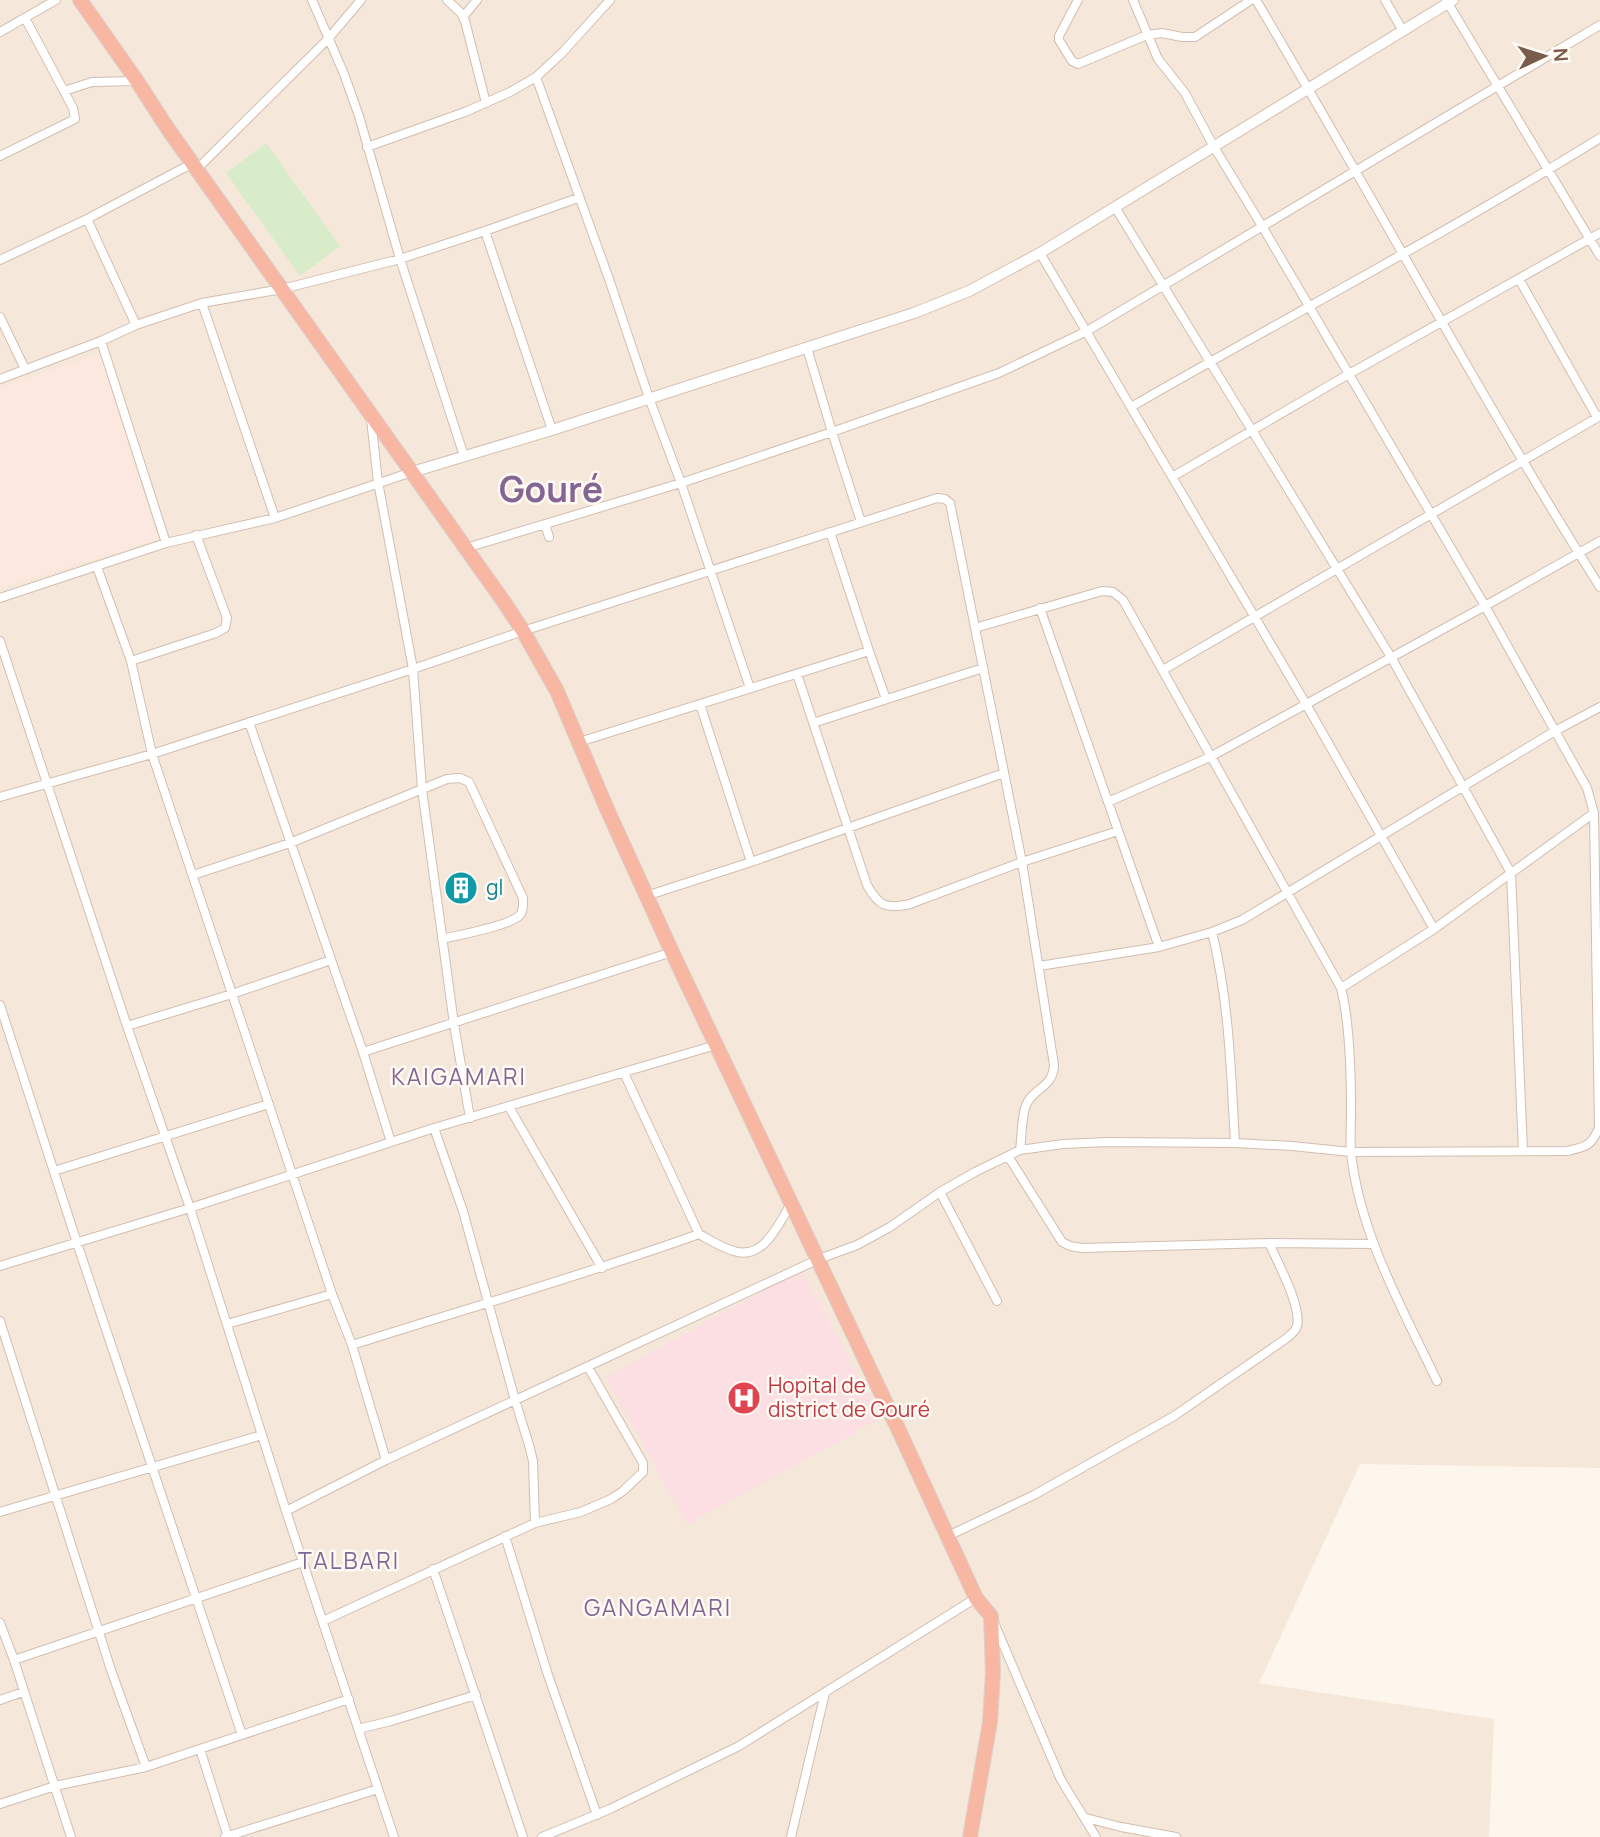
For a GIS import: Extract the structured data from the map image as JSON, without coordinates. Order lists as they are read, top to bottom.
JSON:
{
  "districts": [
    "Gouré",
    "KAIGAMARI",
    "TALBARI",
    "GANGAMARI"
  ],
  "places": {
    "building": ["gl"],
    "hospital": ["Hopital de district de Gouré"]
  },
  "north": "right"
}
